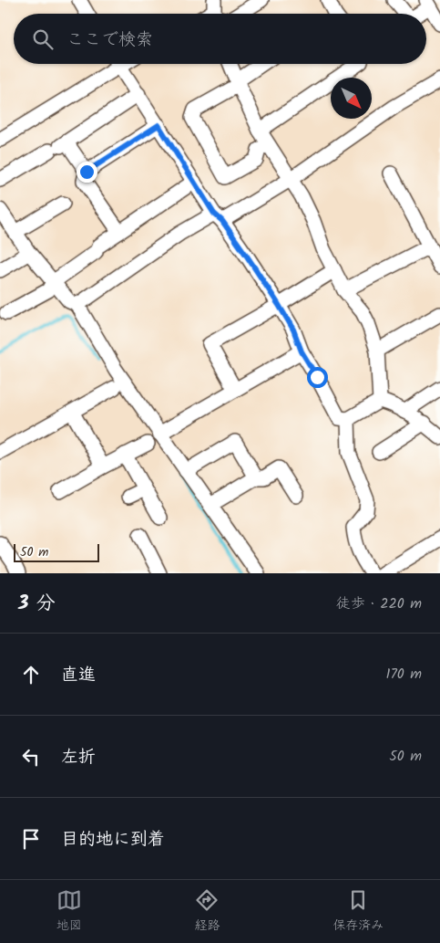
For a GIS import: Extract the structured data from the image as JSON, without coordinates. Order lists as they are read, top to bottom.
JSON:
{
  "scale_bar": "50 m",
  "north": "bottom right",
  "page": {
    "search": "ここで検索",
    "scale": "50 m",
    "heading": ["3 分", "徒歩 · 220 m"],
    "list": [
      ["直進", "170 m"],
      ["左折", "50 m"],
      "目的地に到着"
    ],
    "nav": ["地図", "経路", "保存済み"]
  }
}
